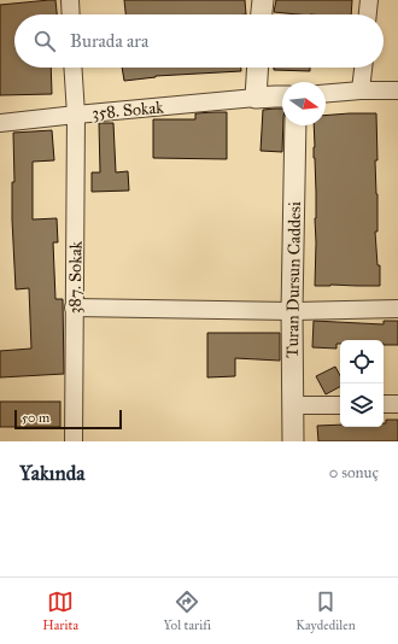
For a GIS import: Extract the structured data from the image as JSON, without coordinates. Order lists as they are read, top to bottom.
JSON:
{
  "streets": {
    "street": ["358. Sokak", "387. Sokak", "Turan Dursun Caddesi"]
  },
  "crossings": [
    ["358. Sokak", "387. Sokak"]
  ],
  "scale_bar": "50 m",
  "north": "right",
  "page": {
    "search": "Burada ara",
    "scale": "50 m",
    "heading": ["Yakında", "0 sonuç"],
    "nav": ["Harita", "Yol tarifi", "Kaydedilen"]
  }
}
